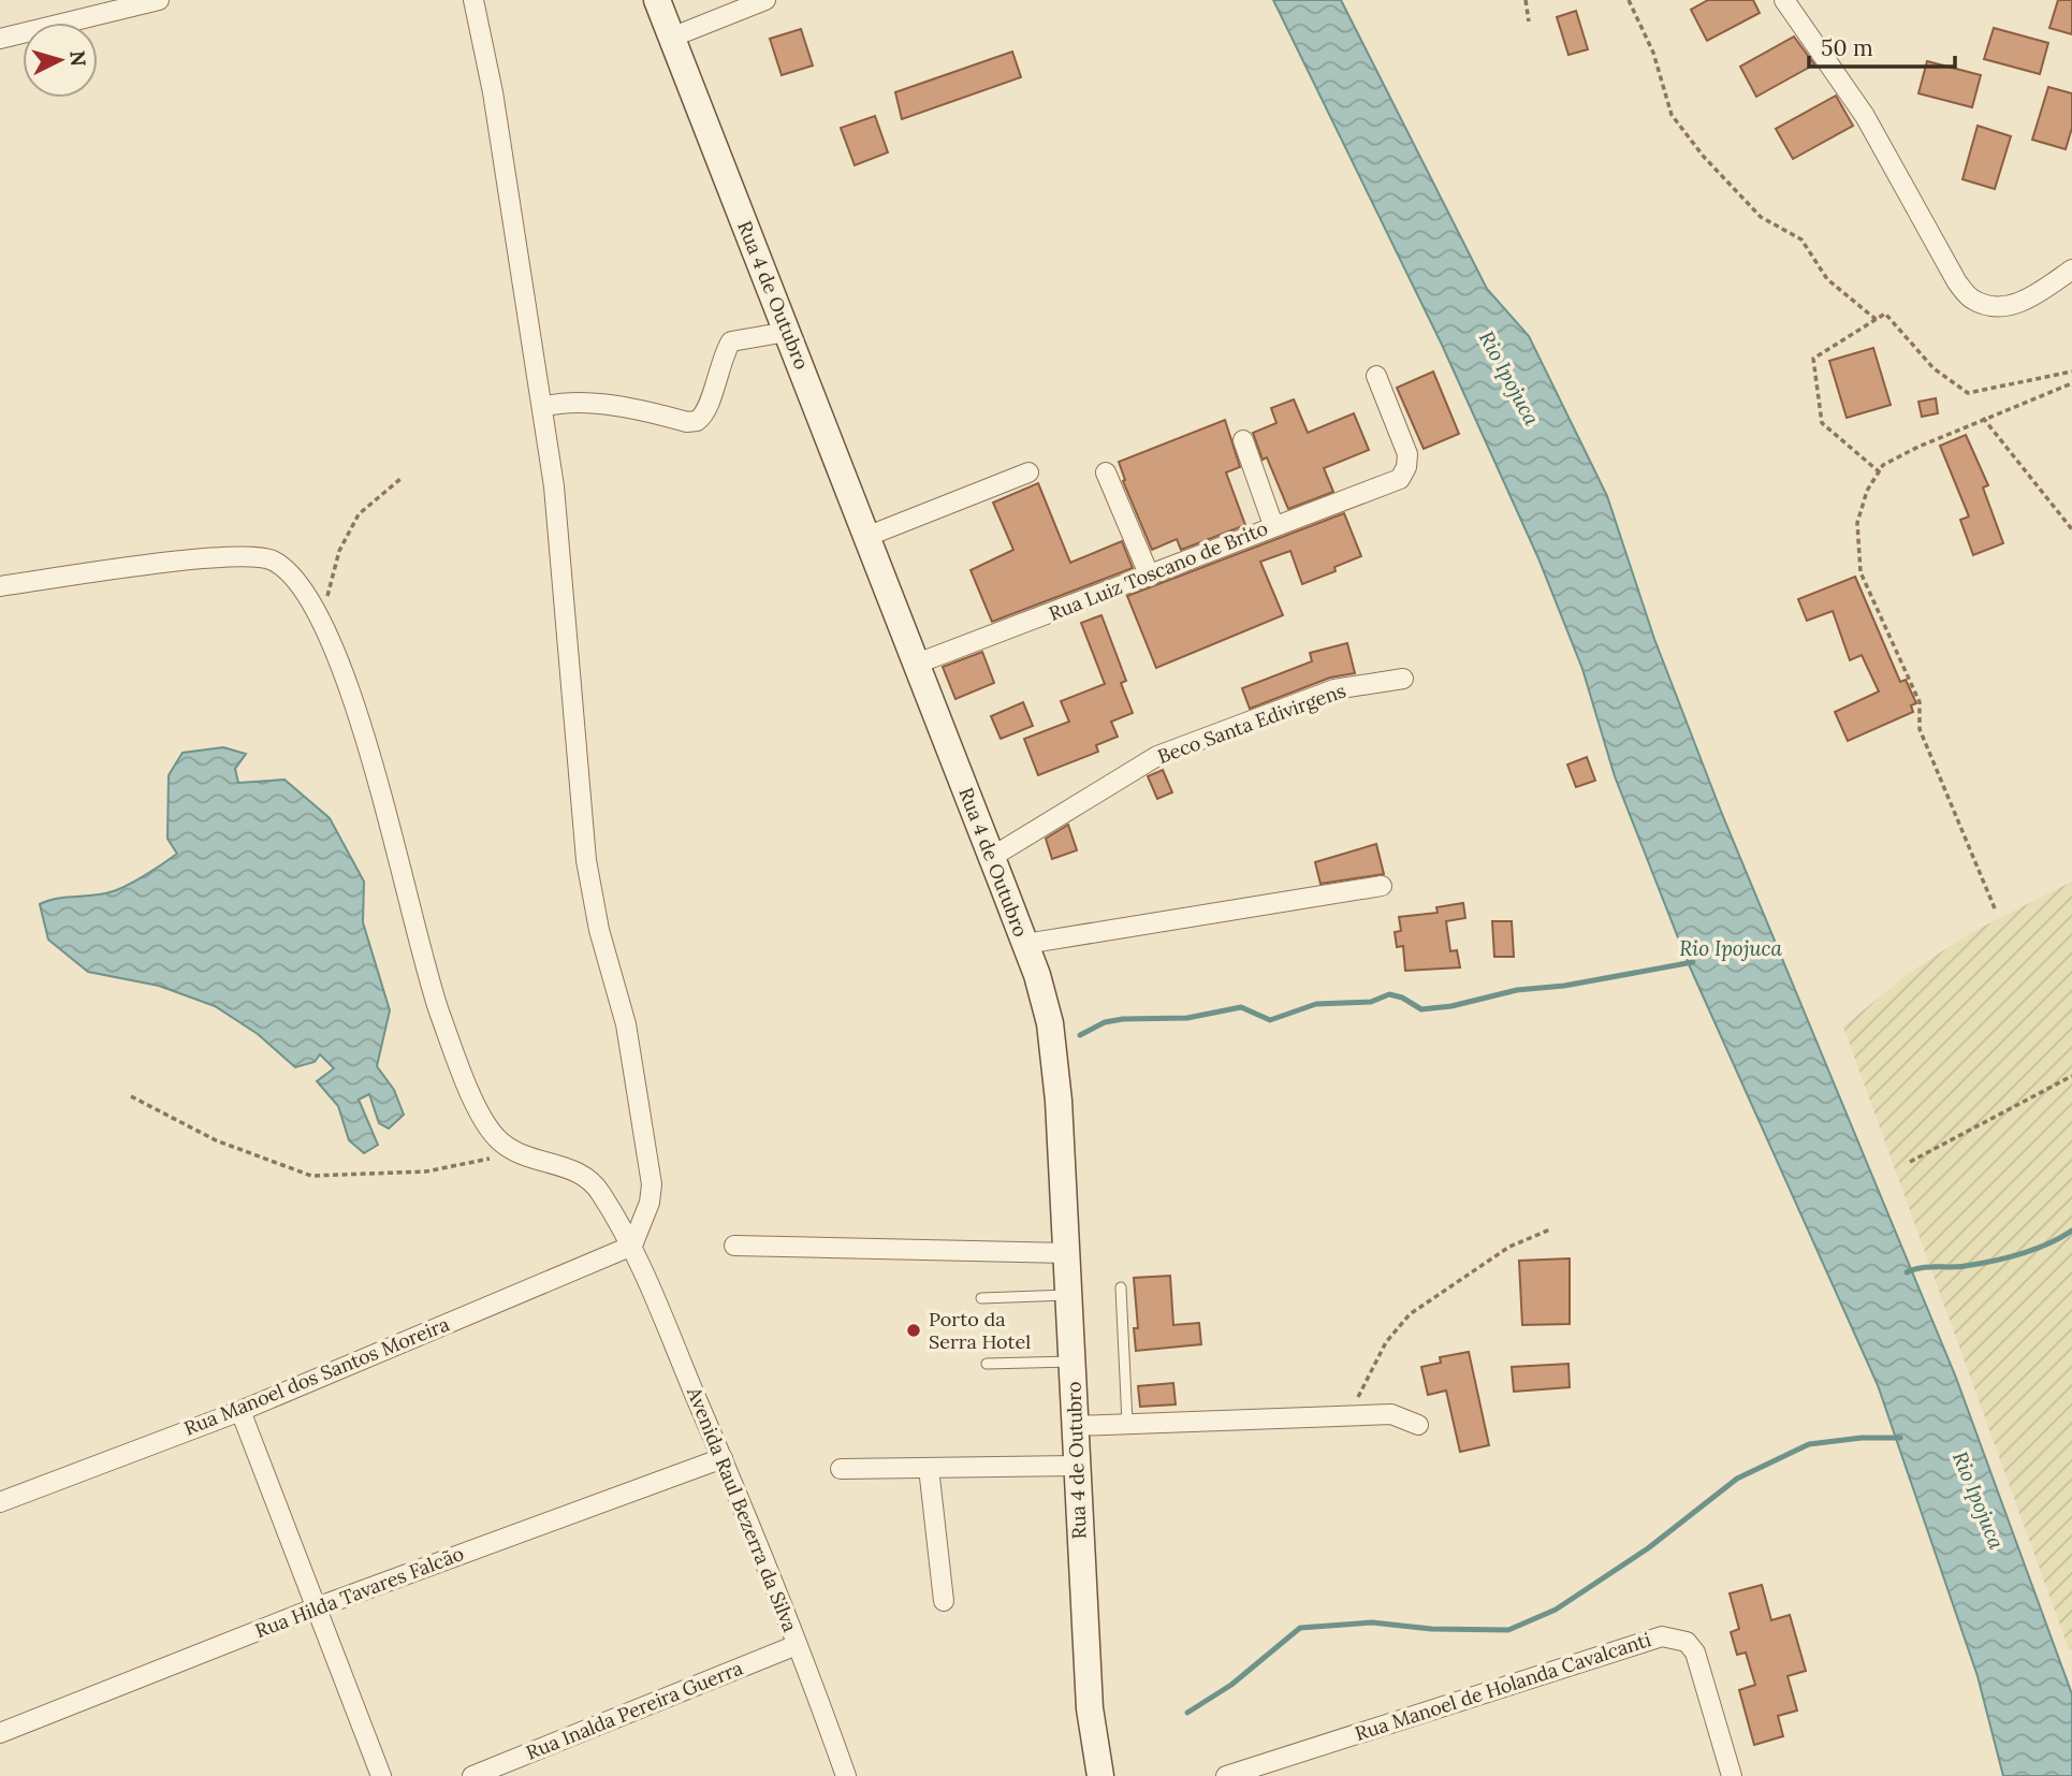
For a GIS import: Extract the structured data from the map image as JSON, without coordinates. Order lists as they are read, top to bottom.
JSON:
{
  "streets": {
    "main road": ["Rua 4 de Outubro"],
    "street": [
      "Rua Luiz Toscano de Brito",
      "Beco Santa Edivirgens",
      "Rua Manoel dos Santos Moreira",
      "Avenida Raul Bezerra da Silva",
      "Rua Hilda Tavares Falcão",
      "Rua Manoel de Holanda Cavalcanti",
      "Rua Inalda Pereira Guerra"
    ]
  },
  "crossings": [
    ["Rua 4 de Outubro", "Rua Luiz Toscano de Brito"],
    ["Rua 4 de Outubro", "Beco Santa Edivirgens"],
    ["Rua Manoel dos Santos Moreira", "Avenida Raul Bezerra da Silva"],
    ["Avenida Raul Bezerra da Silva", "Rua Hilda Tavares Falcão"],
    ["Avenida Raul Bezerra da Silva", "Rua Inalda Pereira Guerra"]
  ],
  "water": ["Rio Ipojuca"],
  "places": ["Porto da Serra Hotel"],
  "scale_bar": "50 m",
  "north": "right"
}
